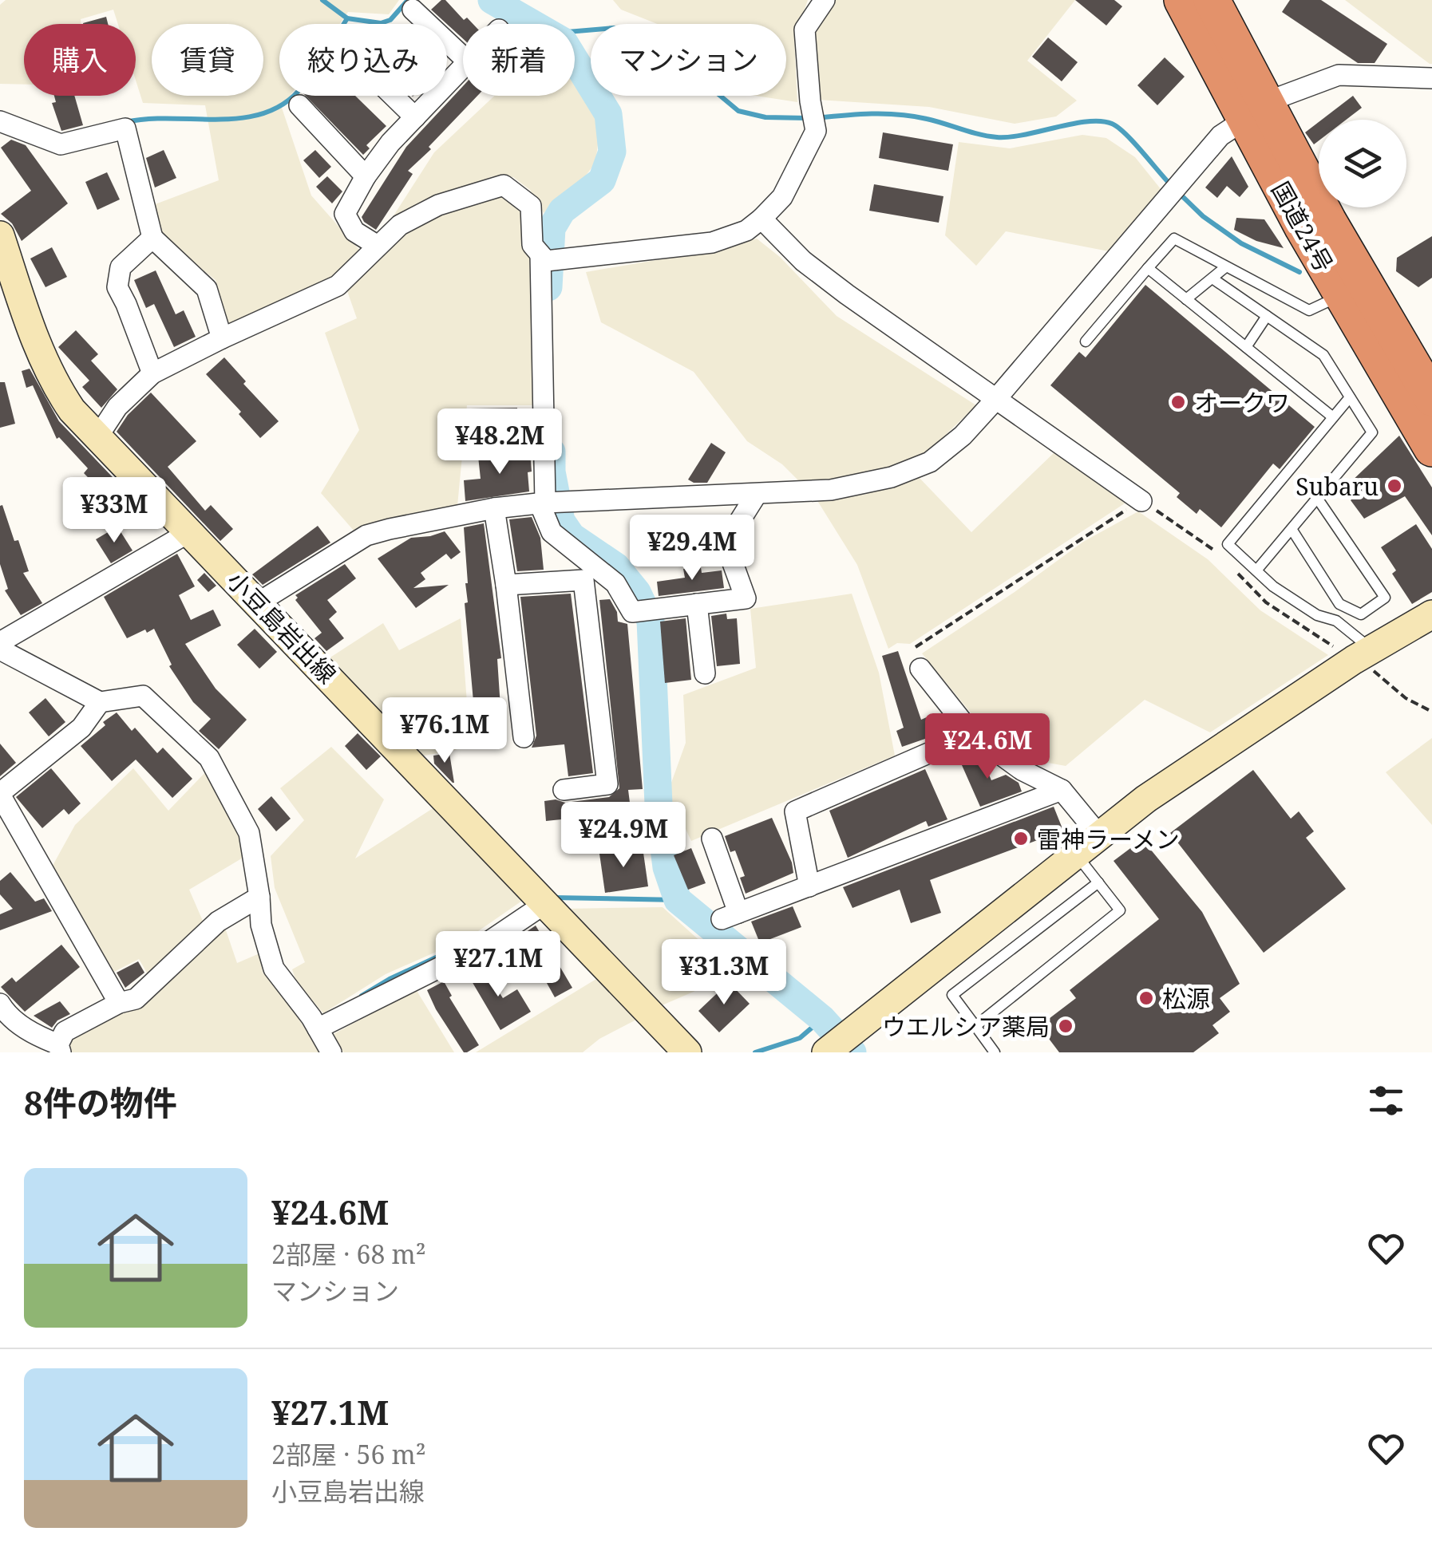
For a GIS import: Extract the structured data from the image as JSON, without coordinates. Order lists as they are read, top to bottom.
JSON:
{
  "streets": {
    "highway": ["国道24号"],
    "main road": ["小豆島岩出線"]
  },
  "places": [
    "オークワ",
    "Subaru",
    "雷神ラーメン",
    "松源",
    "ウエルシア薬局"
  ],
  "page": {
    "chip": [
      "購入",
      "賃貸",
      "絞り込み",
      "新着",
      "マンション"
    ],
    "price": [
      "¥48.2M",
      "¥33M",
      "¥29.4M",
      "¥76.1M",
      "¥24.6M",
      "¥24.9M",
      "¥27.1M",
      "¥31.3M"
    ],
    "heading": "8件の物件",
    "list": [
      {
        "name": "¥24.6M",
        "note": "2部屋 · 68 m² · マンション"
      },
      {
        "name": "¥27.1M",
        "note": "2部屋 · 56 m² · 小豆島岩出線"
      }
    ]
  }
}
